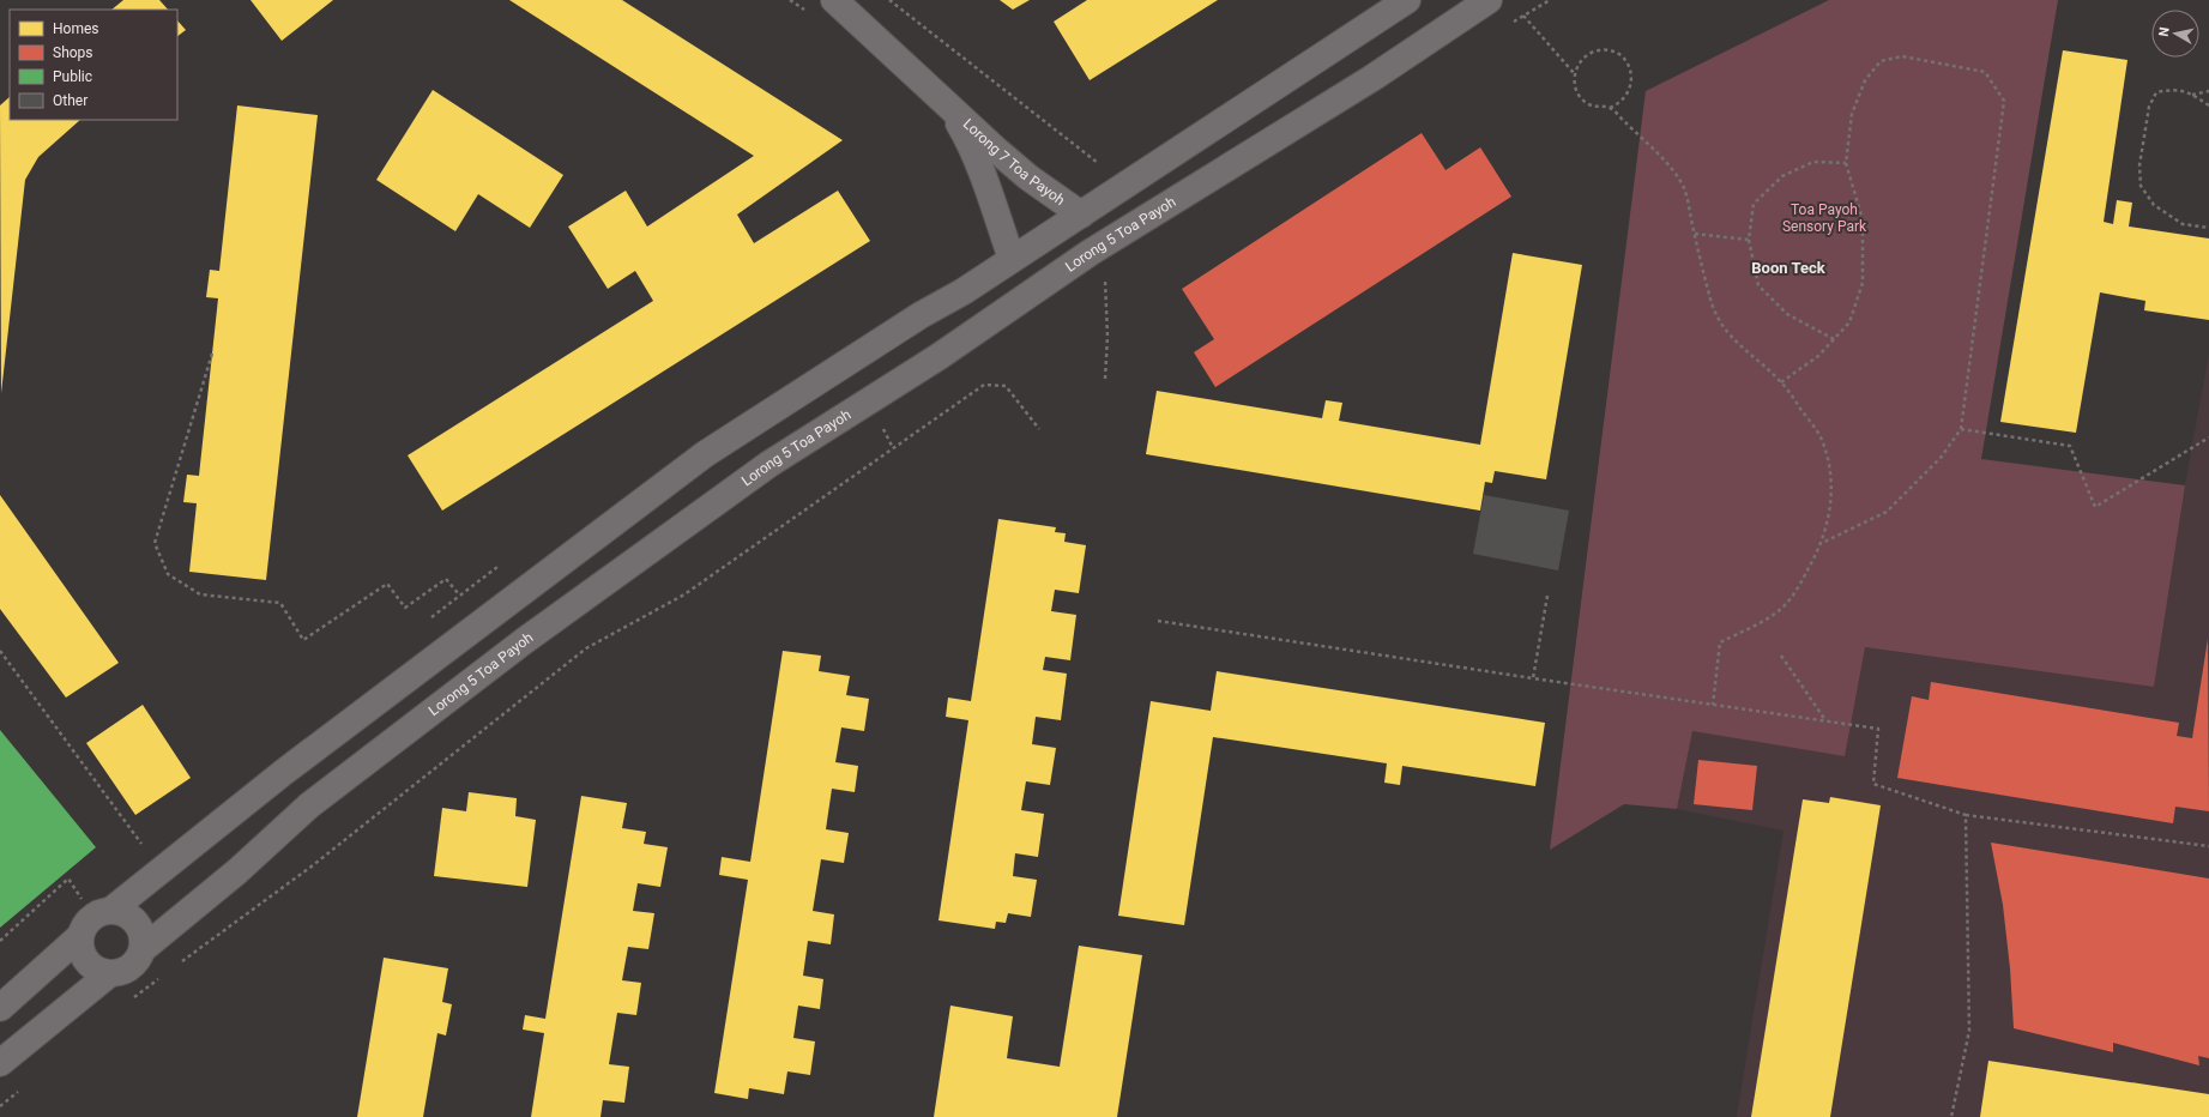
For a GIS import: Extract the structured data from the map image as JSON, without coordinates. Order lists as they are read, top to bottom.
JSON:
{
  "streets": {
    "street": ["Lorong 7 Toa Payoh", "Lorong 5 Toa Payoh"]
  },
  "districts": ["Boon Teck"],
  "parks": ["Toa Payoh Sensory Park"],
  "legend": [
    "Homes",
    "Shops",
    "Public",
    "Other"
  ],
  "north": "left"
}
